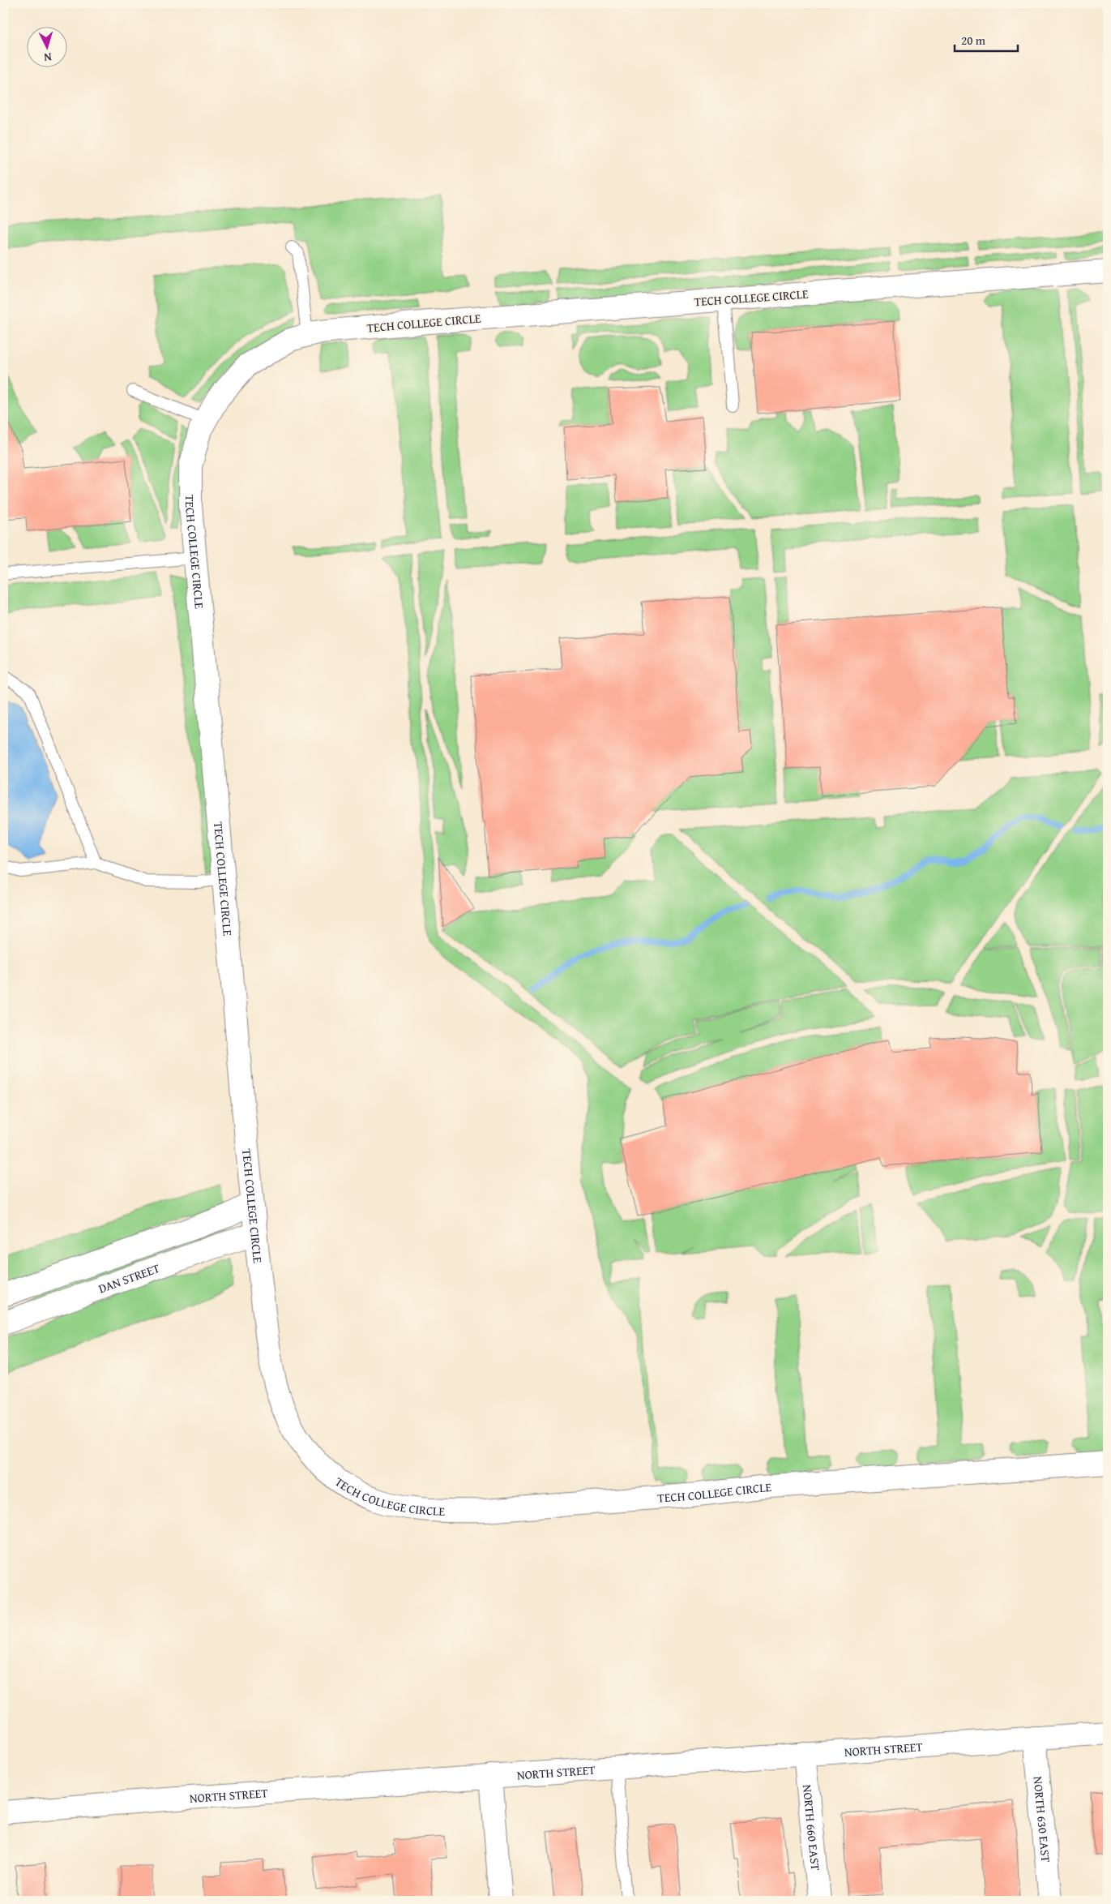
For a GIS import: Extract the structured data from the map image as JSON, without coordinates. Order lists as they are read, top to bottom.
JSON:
{
  "streets": {
    "street": [
      "TECH COLLEGE CIRCLE",
      "DAN STREET",
      "NORTH STREET",
      "NORTH 630 EAST",
      "NORTH 660 EAST"
    ]
  },
  "crossings": [
    ["TECH COLLEGE CIRCLE", "DAN STREET"],
    ["NORTH STREET", "NORTH 630 EAST"],
    ["NORTH STREET", "NORTH 660 EAST"]
  ],
  "scale_bar": "20 m",
  "north": "bottom"
}
